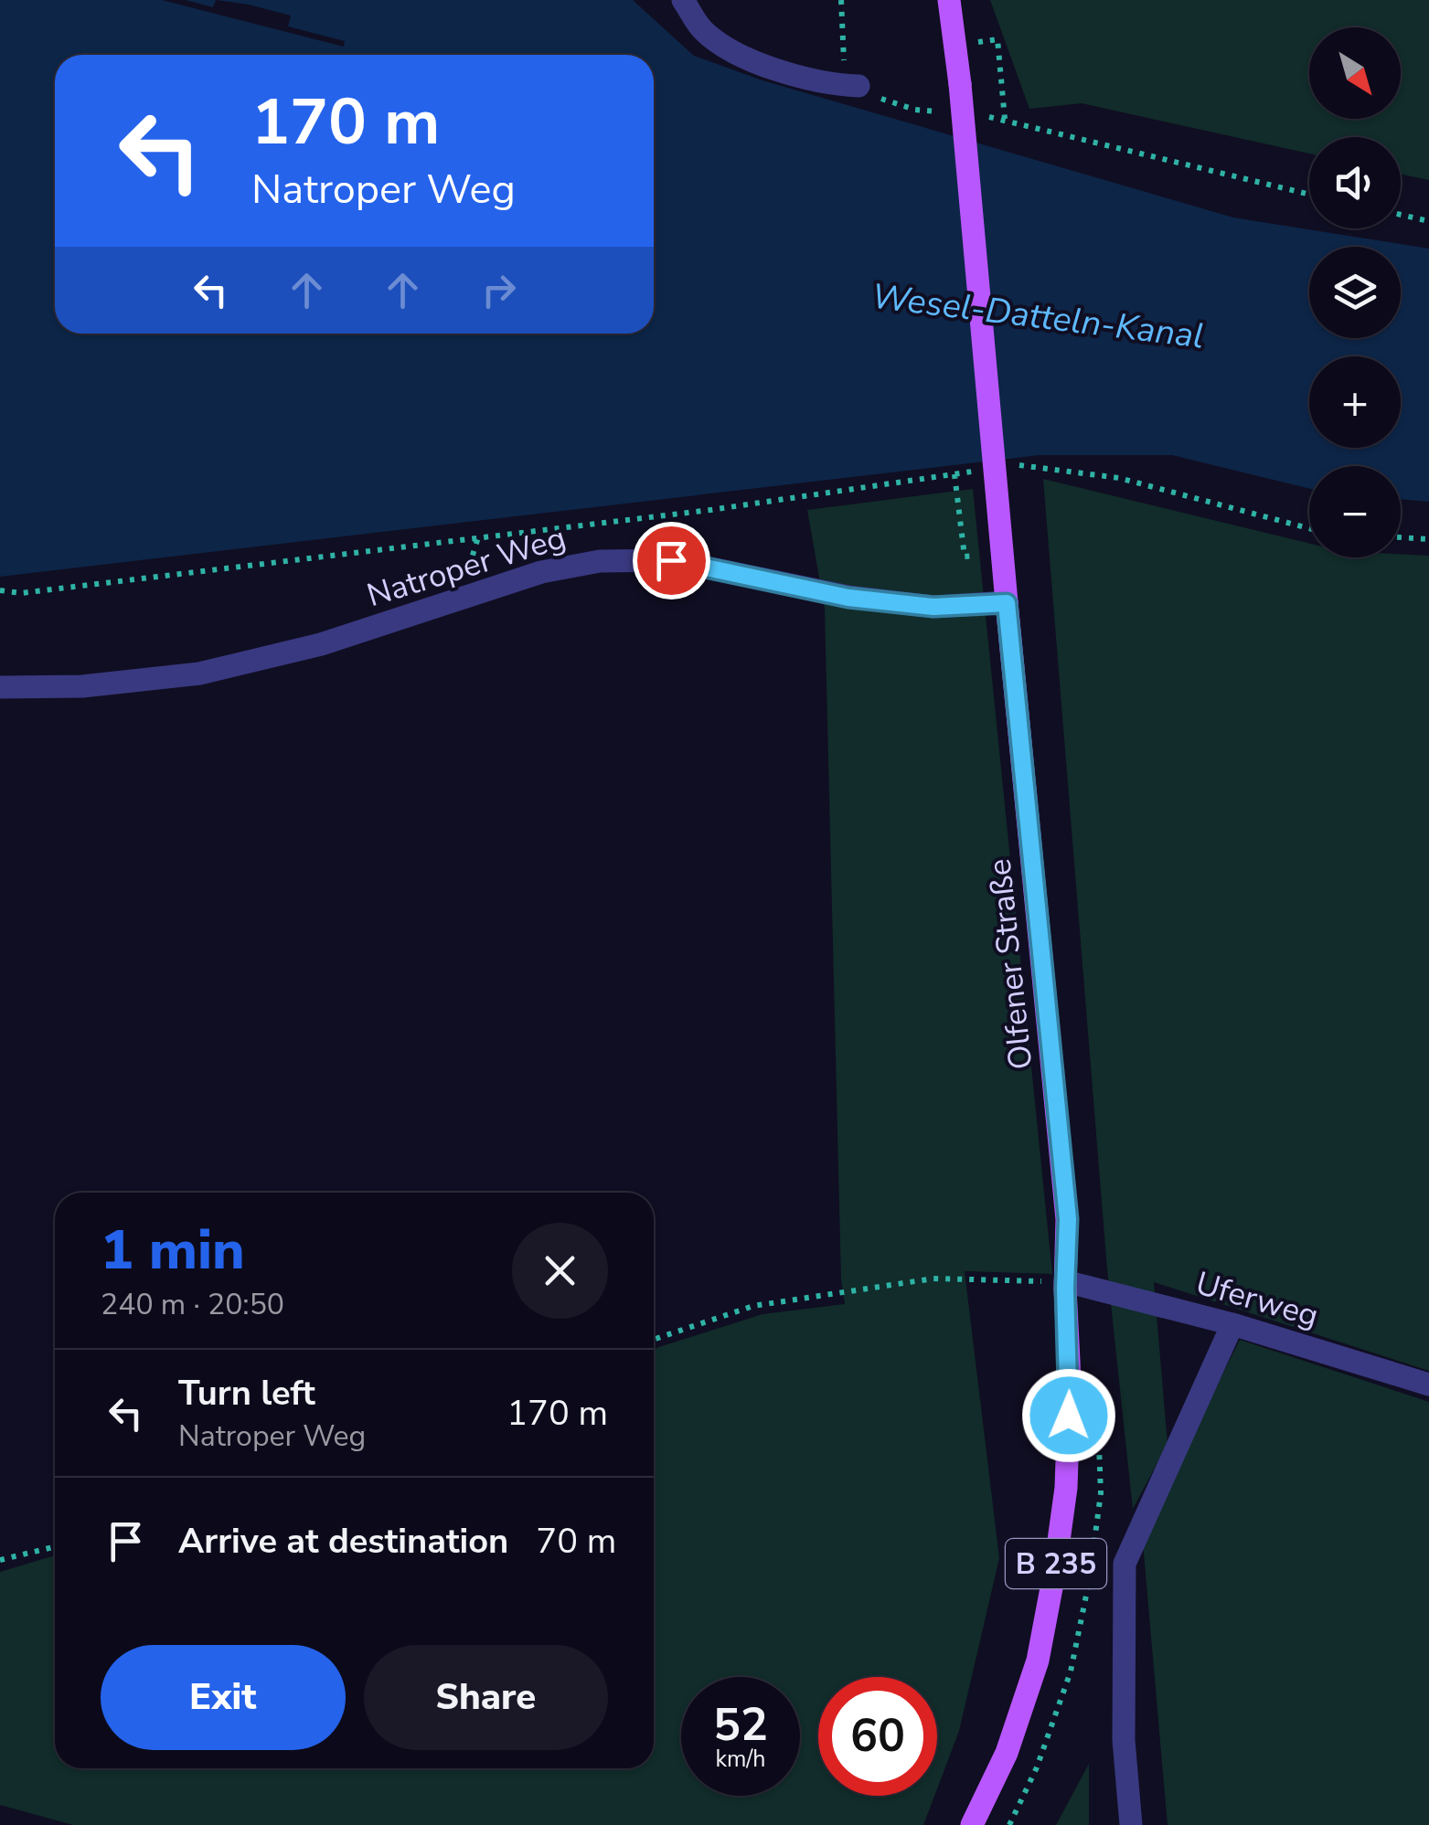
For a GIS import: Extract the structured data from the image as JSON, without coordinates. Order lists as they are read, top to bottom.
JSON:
{
  "streets": {
    "main road": ["Olfener Straße", "B 235"],
    "street": ["Natroper Weg", "Uferweg"]
  },
  "crossings": [
    ["Natroper Weg", "Olfener Straße"],
    ["Olfener Straße", "Uferweg"],
    ["Olfener Straße", "B 235"]
  ],
  "water": ["Wesel-Datteln-Kanal"],
  "north": "bottom right",
  "page": {
    "map_buttons": ["+", "−"],
    "turn": ["170 m", "Natroper Weg"],
    "heading": ["1 min", "240 m · 20:50"],
    "list": [
      {
        "name": "Turn left",
        "note": "Natroper Weg",
        "value": "170 m"
      },
      {
        "name": "Arrive at destination",
        "value": "70 m"
      }
    ],
    "buttons": ["Exit", "Share"],
    "speed": "52 km/h",
    "limit": "60"
  }
}
